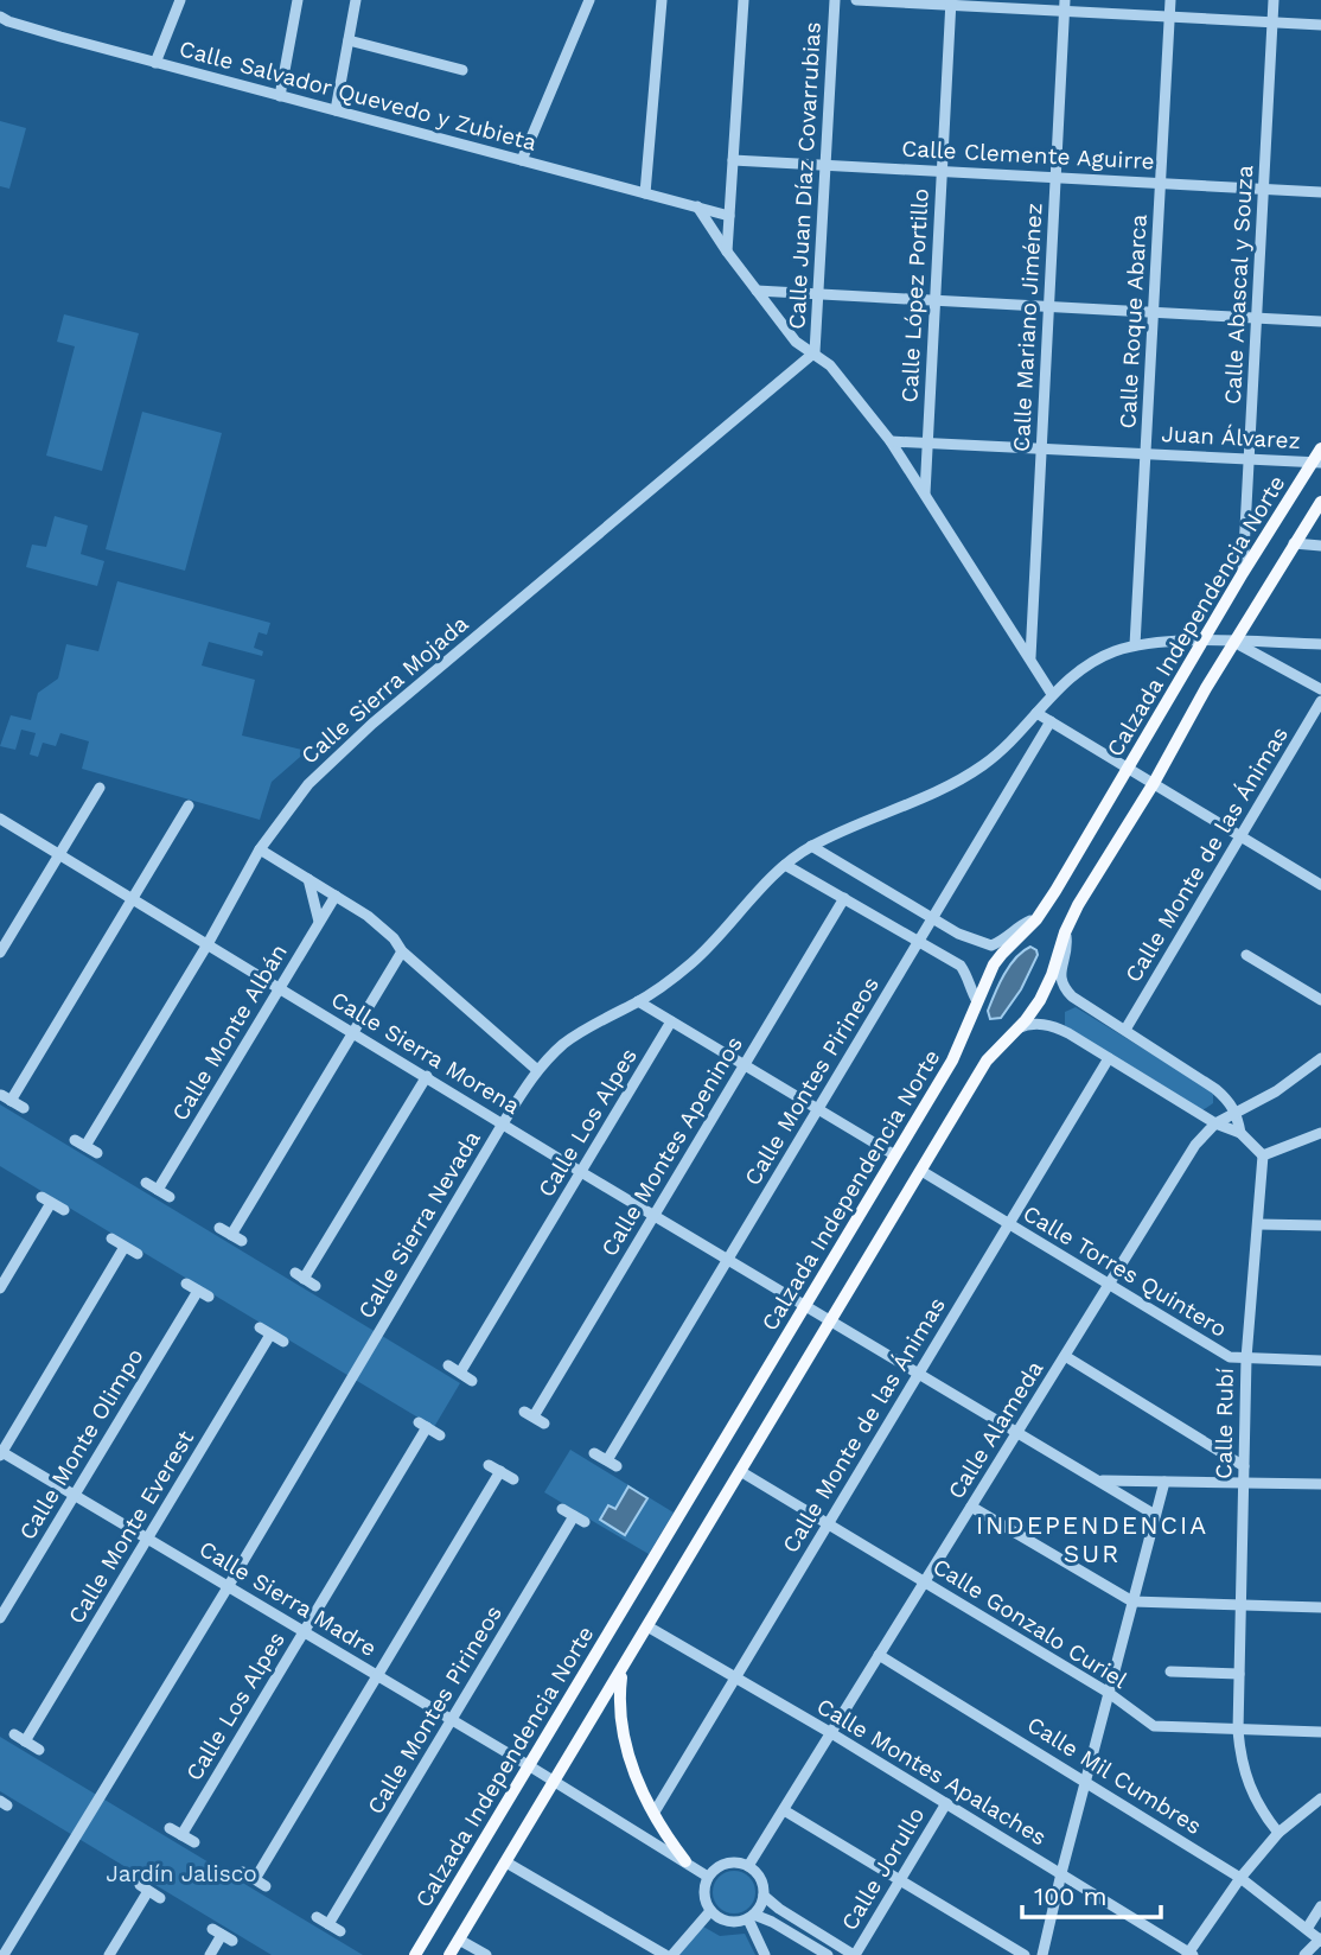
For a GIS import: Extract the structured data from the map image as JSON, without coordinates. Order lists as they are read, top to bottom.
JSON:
{
  "streets": {
    "main road": ["Calzada Independencia Norte"],
    "street": [
      "Calle Salvador Quevedo y Zubieta",
      "Calle Clemente Aguirre",
      "Calle Juan Díaz Covarrubias",
      "Calle Abascal y Souza",
      "Calle López Portillo",
      "Calle Roque Abarca",
      "Calle Mariano Jiménez",
      "Juan Álvarez",
      "Calle Sierra Mojada",
      "Calle Monte de las Ánimas",
      "Calle Monte Albán",
      "Calle Sierra Morena",
      "Calle Montes Pirineos",
      "Calle Los Alpes",
      "Calle Montes Apeninos",
      "Calle Sierra Nevada",
      "Calle Torres Quintero",
      "Calle Rubí",
      "Calle Alameda",
      "Calle Monte Olimpo",
      "Calle Monte Everest",
      "Calle Sierra Madre",
      "Calle Gonzalo Curiel",
      "Calle Montes Apalaches",
      "Calle Mil Cumbres",
      "Calle Jorullo"
    ]
  },
  "crossings": [
    ["Calle Clemente Aguirre", "Calle Juan Díaz Covarrubias"],
    ["Calle Clemente Aguirre", "Calle Abascal y Souza"],
    ["Calle Clemente Aguirre", "Calle López Portillo"],
    ["Calle Clemente Aguirre", "Calle Roque Abarca"],
    ["Calle Clemente Aguirre", "Calle Mariano Jiménez"],
    ["Calle Juan Díaz Covarrubias", "Calle Sierra Mojada"],
    ["Calle Abascal y Souza", "Juan Álvarez"],
    ["Calle Abascal y Souza", "Calzada Independencia Norte"],
    ["Calle López Portillo", "Juan Álvarez"],
    ["Calle Roque Abarca", "Juan Álvarez"],
    ["Calle Roque Abarca", "Calle Sierra Nevada"],
    ["Calle Mariano Jiménez", "Juan Álvarez"],
    ["Juan Álvarez", "Calzada Independencia Norte"],
    ["Calzada Independencia Norte", "Calle Sierra Morena"],
    ["Calzada Independencia Norte", "Calle Sierra Nevada"],
    ["Calzada Independencia Norte", "Calle Torres Quintero"],
    ["Calzada Independencia Norte", "Calle Sierra Madre"],
    ["Calzada Independencia Norte", "Calle Gonzalo Curiel"],
    ["Calzada Independencia Norte", "Calle Montes Apalaches"],
    ["Calle Sierra Mojada", "Calle Sierra Morena"],
    ["Calle Monte de las Ánimas", "Calle Sierra Morena"],
    ["Calle Monte de las Ánimas", "Calle Torres Quintero"],
    ["Calle Monte de las Ánimas", "Calle Gonzalo Curiel"],
    ["Calle Monte de las Ánimas", "Calle Montes Apalaches"],
    ["Calle Monte Albán", "Calle Sierra Morena"],
    ["Calle Sierra Morena", "Calle Montes Pirineos"],
    ["Calle Sierra Morena", "Calle Los Alpes"],
    ["Calle Sierra Morena", "Calle Montes Apeninos"],
    ["Calle Sierra Morena", "Calle Sierra Nevada"],
    ["Calle Sierra Morena", "Calle Alameda"],
    ["Calle Montes Pirineos", "Calle Sierra Madre"],
    ["Calle Los Alpes", "Calle Sierra Madre"],
    ["Calle Sierra Nevada", "Calle Sierra Madre"],
    ["Calle Torres Quintero", "Calle Rubí"],
    ["Calle Torres Quintero", "Calle Alameda"],
    ["Calle Rubí", "Calle Gonzalo Curiel"],
    ["Calle Alameda", "Calle Sierra Madre"],
    ["Calle Alameda", "Calle Gonzalo Curiel"],
    ["Calle Alameda", "Calle Montes Apalaches"],
    ["Calle Alameda", "Calle Mil Cumbres"],
    ["Calle Monte Olimpo", "Calle Sierra Madre"],
    ["Calle Monte Everest", "Calle Sierra Madre"],
    ["Calle Montes Apalaches", "Calle Jorullo"]
  ],
  "districts": ["INDEPENDENCIA SUR"],
  "parks": ["Jardín Jalisco"],
  "scale_bar": "100 m"
}
